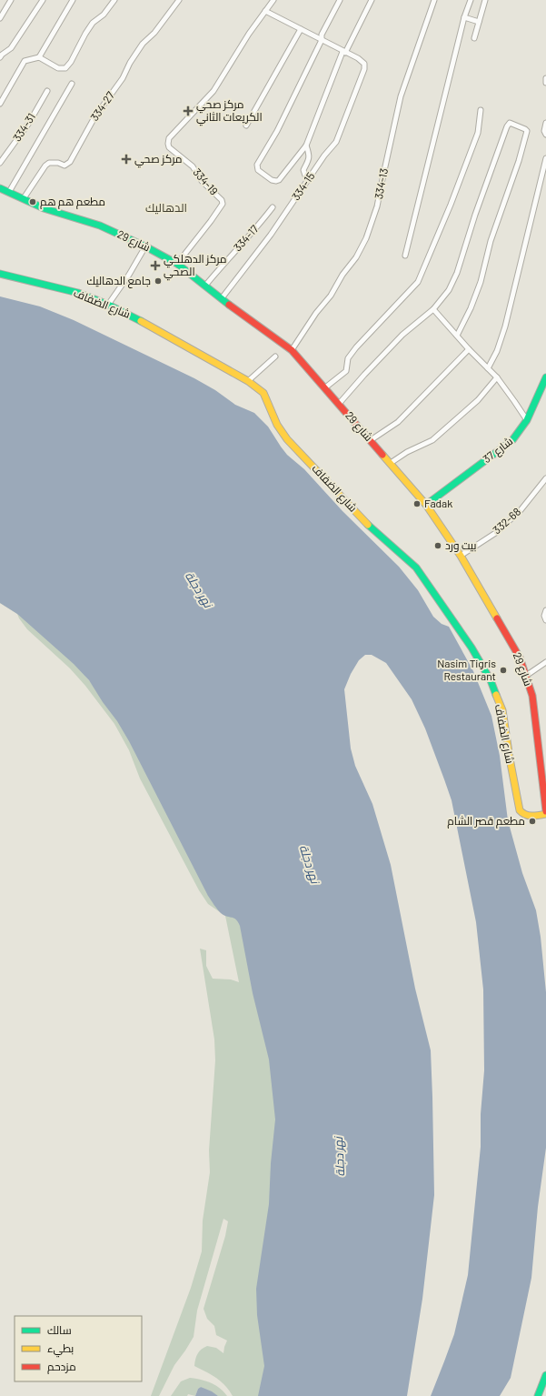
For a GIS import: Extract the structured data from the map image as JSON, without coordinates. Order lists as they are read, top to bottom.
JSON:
{
  "streets": {
    "street": [
      "334-27",
      "334-31",
      "334-19",
      "334-13",
      "334-15",
      "334-17",
      "شارع 29",
      "شارع الضفاف",
      "شارع 37",
      "332-68"
    ]
  },
  "crossings": [
    ["334-27", "شارع 29"],
    ["334-19", "شارع 29"],
    ["334-13", "شارع 29"],
    ["334-15", "شارع 29"],
    ["334-17", "شارع 29"],
    ["شارع 29", "شارع 37"],
    ["شارع 29", "332-68"]
  ],
  "districts": ["الدهاليك"],
  "water": ["نهر دجلة"],
  "places": {
    "health": ["مركز صحي الكريعات الثاني", "مركز صحي", "مركز الدهلكي الصحي"],
    "other": [
      "مطعم هم هم",
      "جامع الدهاليك",
      "Fadak",
      "بيت ورد",
      "Nasim Tigris Restaurant",
      "مطعم قصر الشام"
    ]
  },
  "legend": ["سالك", "بطيء", "مزدحم"]
}
